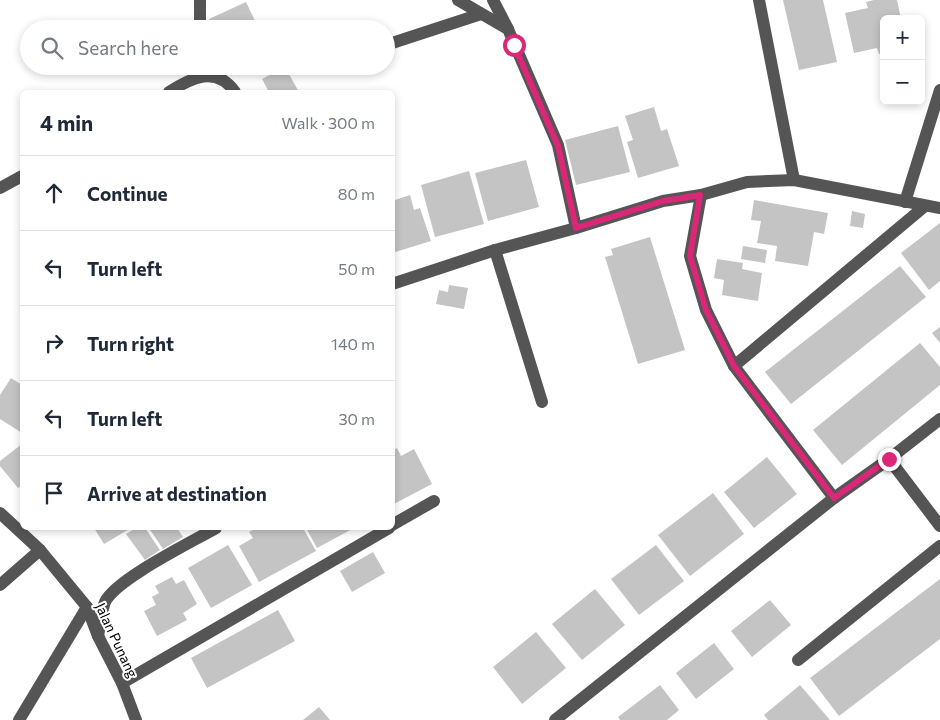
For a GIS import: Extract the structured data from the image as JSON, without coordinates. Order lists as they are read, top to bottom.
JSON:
{
  "streets": {
    "street": ["Jalan Punang"]
  },
  "page": {
    "map_buttons": ["+", "−"],
    "search": "Search here",
    "heading": ["4 min", "Walk · 300 m"],
    "list": [
      ["Continue", "80 m"],
      ["Turn left", "50 m"],
      ["Turn right", "140 m"],
      ["Turn left", "30 m"],
      "Arrive at destination"
    ]
  }
}
